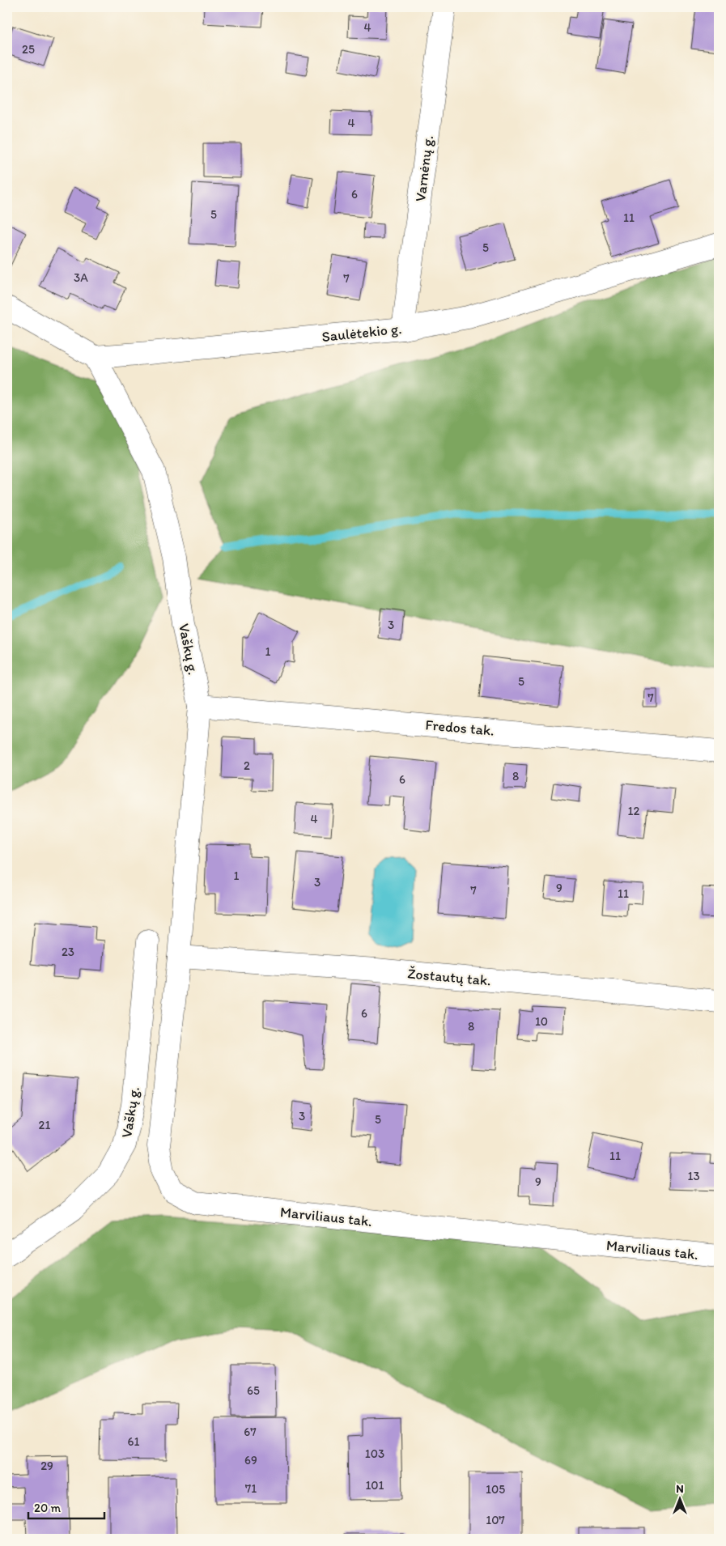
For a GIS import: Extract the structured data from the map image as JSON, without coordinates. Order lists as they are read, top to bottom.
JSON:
{
  "streets": {
    "street": [
      "Varnėnų g.",
      "Saulėtekio g.",
      "Vaškų g.",
      "Fredos tak.",
      "Žostautų tak.",
      "Marviliaus tak."
    ]
  },
  "crossings": [
    ["Varnėnų g.", "Saulėtekio g."],
    ["Saulėtekio g.", "Vaškų g."],
    ["Vaškų g.", "Fredos tak."],
    ["Vaškų g.", "Žostautų tak."],
    ["Vaškų g.", "Marviliaus tak."],
    ["Žostautų tak.", "Marviliaus tak."]
  ],
  "house_numbers": [
    "4",
    "25",
    "4",
    "6",
    "5",
    "11",
    "5",
    "3A",
    "7",
    "3",
    "1",
    "5",
    "7",
    "2",
    "8",
    "6",
    "12",
    "4",
    "1",
    "3",
    "9",
    "7",
    "11",
    "23",
    "6",
    "10",
    "8",
    "3",
    "5",
    "21",
    "11",
    "13",
    "9",
    "65",
    "67",
    "61",
    "103",
    "69",
    "29",
    "101",
    "71",
    "105",
    "107"
  ],
  "scale_bar": "20 m",
  "north": "top"
}
